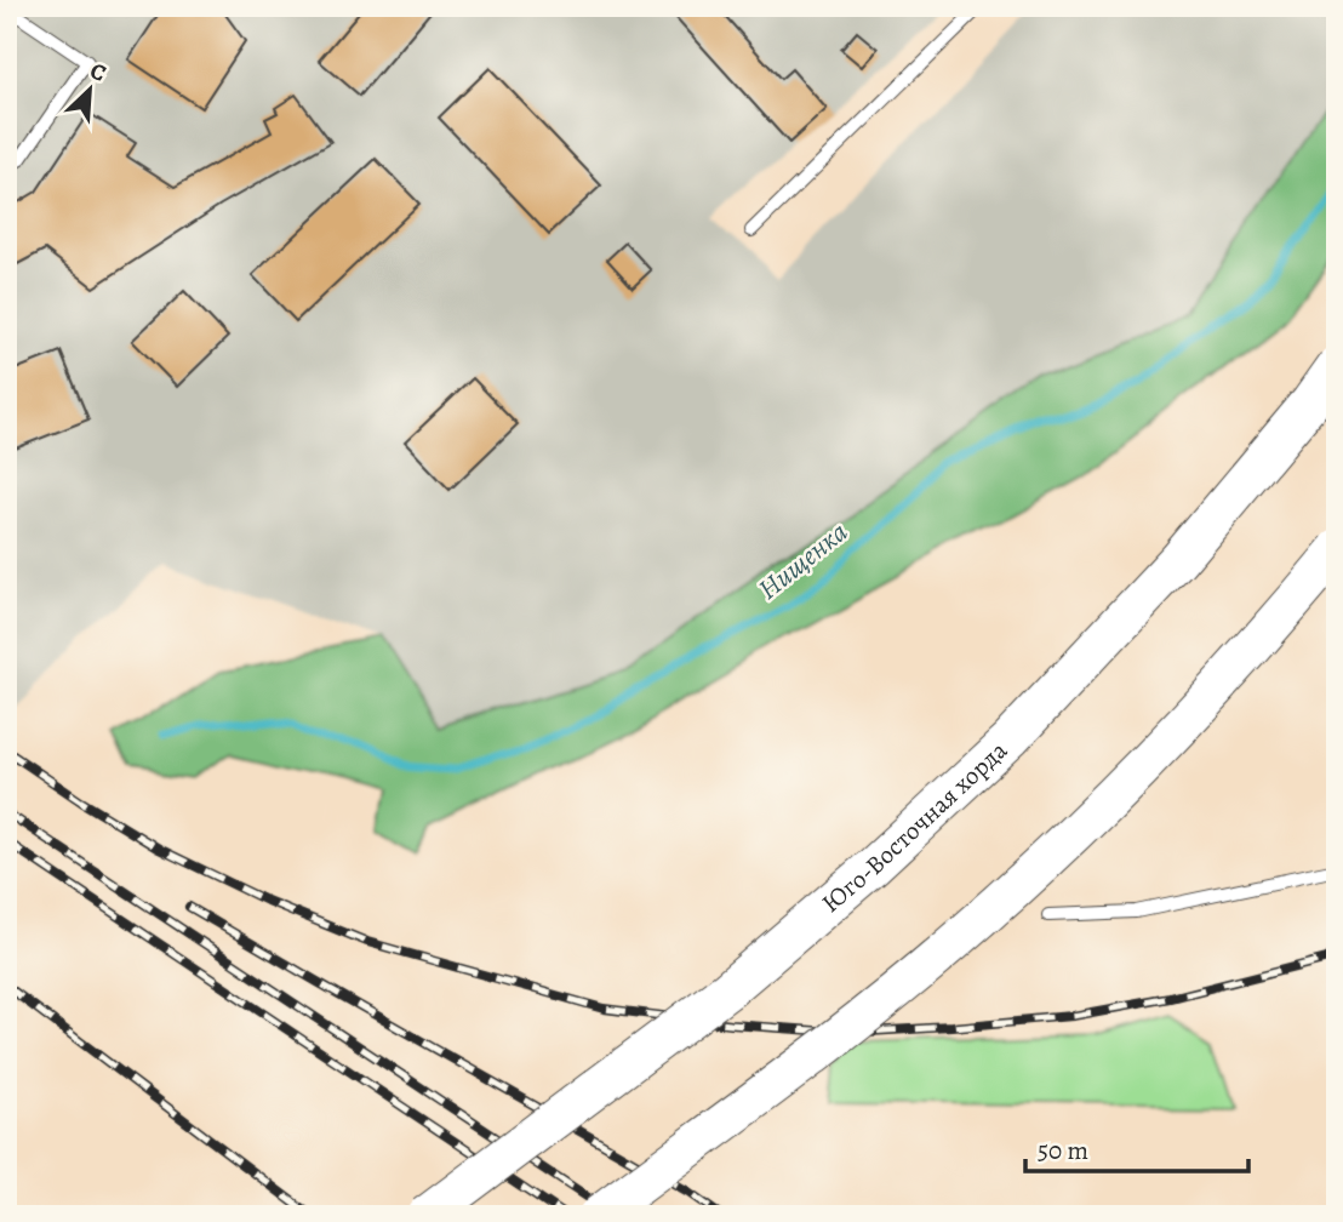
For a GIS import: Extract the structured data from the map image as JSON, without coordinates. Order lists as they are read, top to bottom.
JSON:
{
  "streets": {
    "main road": ["Юго-Восточная хорда"]
  },
  "water": ["Нищенка"],
  "scale_bar": "50 m",
  "north": "top right"
}
